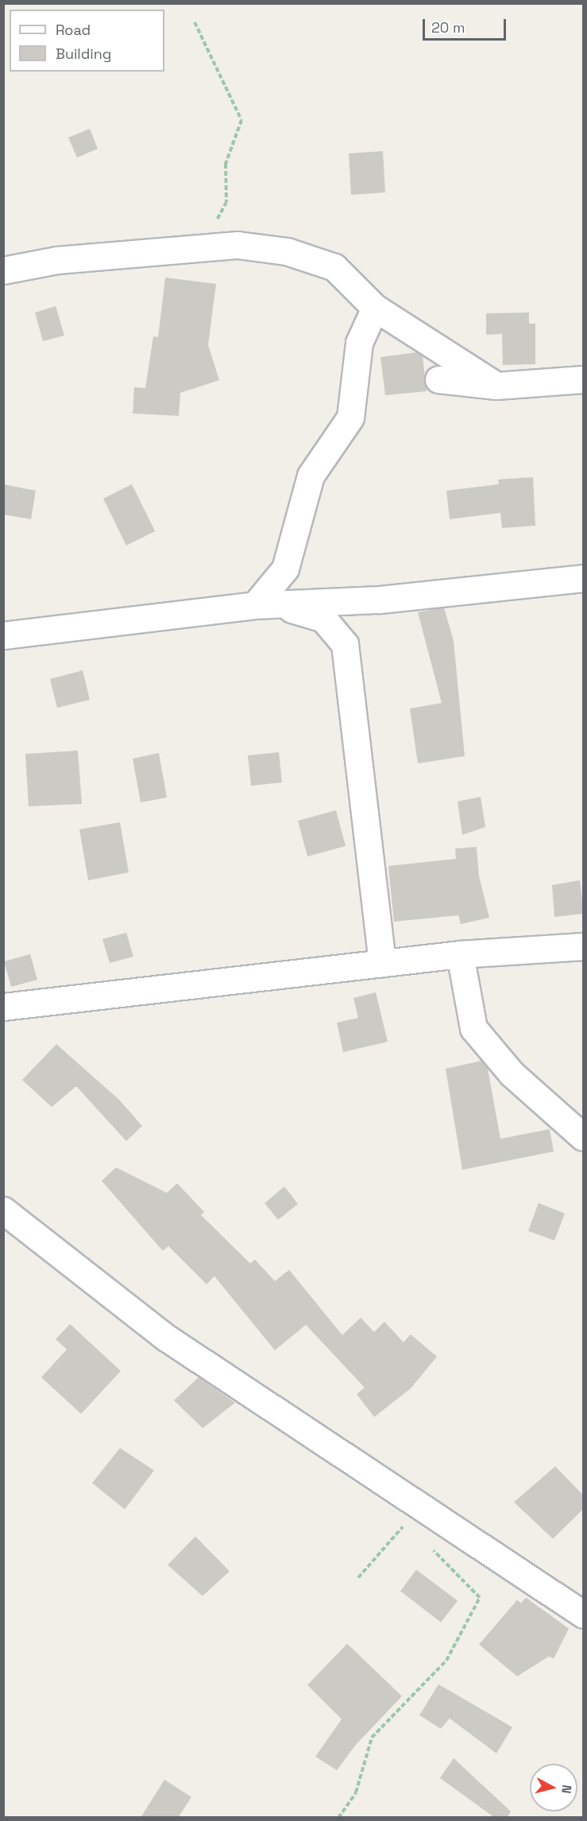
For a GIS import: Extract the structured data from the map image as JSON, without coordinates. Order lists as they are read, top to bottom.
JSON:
{
  "legend": ["Road", "Building"],
  "scale_bar": "20 m",
  "north": "right"
}
